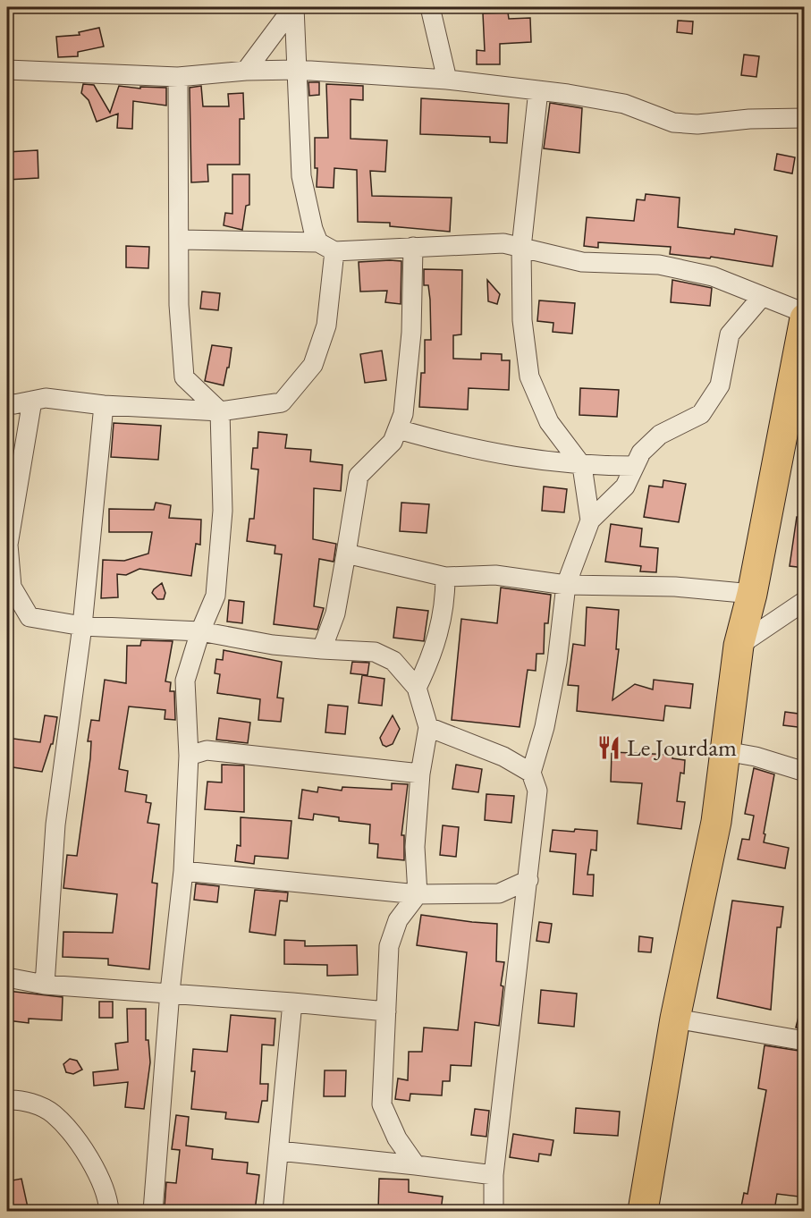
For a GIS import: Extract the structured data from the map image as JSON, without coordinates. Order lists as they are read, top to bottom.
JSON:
{
  "places": {
    "restaurant": ["Le Jourdam"]
  }
}
